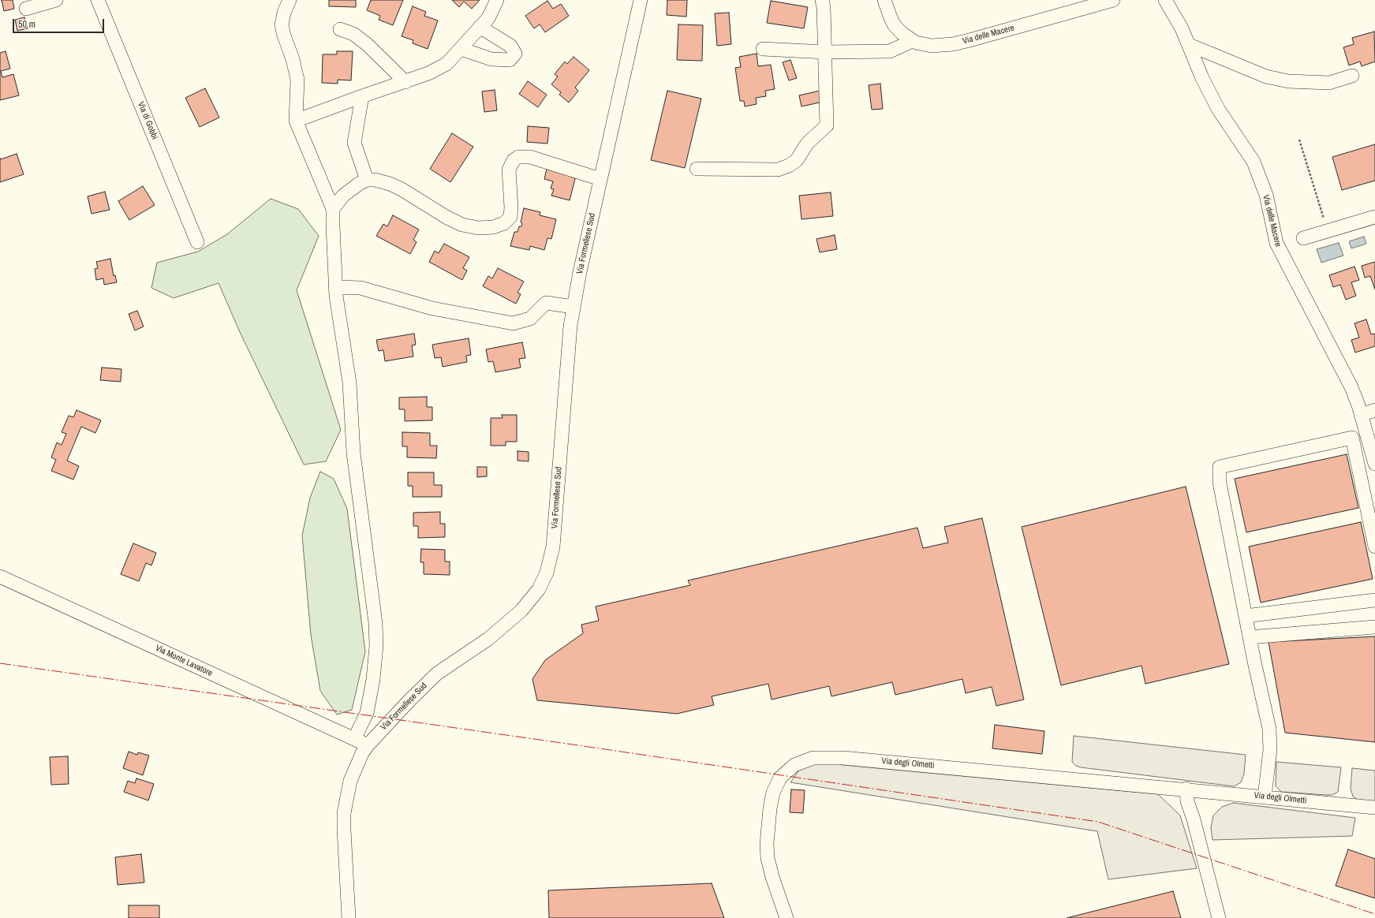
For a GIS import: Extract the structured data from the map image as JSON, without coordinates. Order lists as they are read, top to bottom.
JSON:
{
  "streets": {
    "street": [
      "Via delle Macere",
      "Via di Gobbi",
      "Via Formellese Sud",
      "Via Monte Lavatore",
      "Via degli Olmetti"
    ]
  },
  "crossings": [
    ["Via Formellese Sud", "Via Monte Lavatore"]
  ],
  "scale_bar": "50 m"
}
